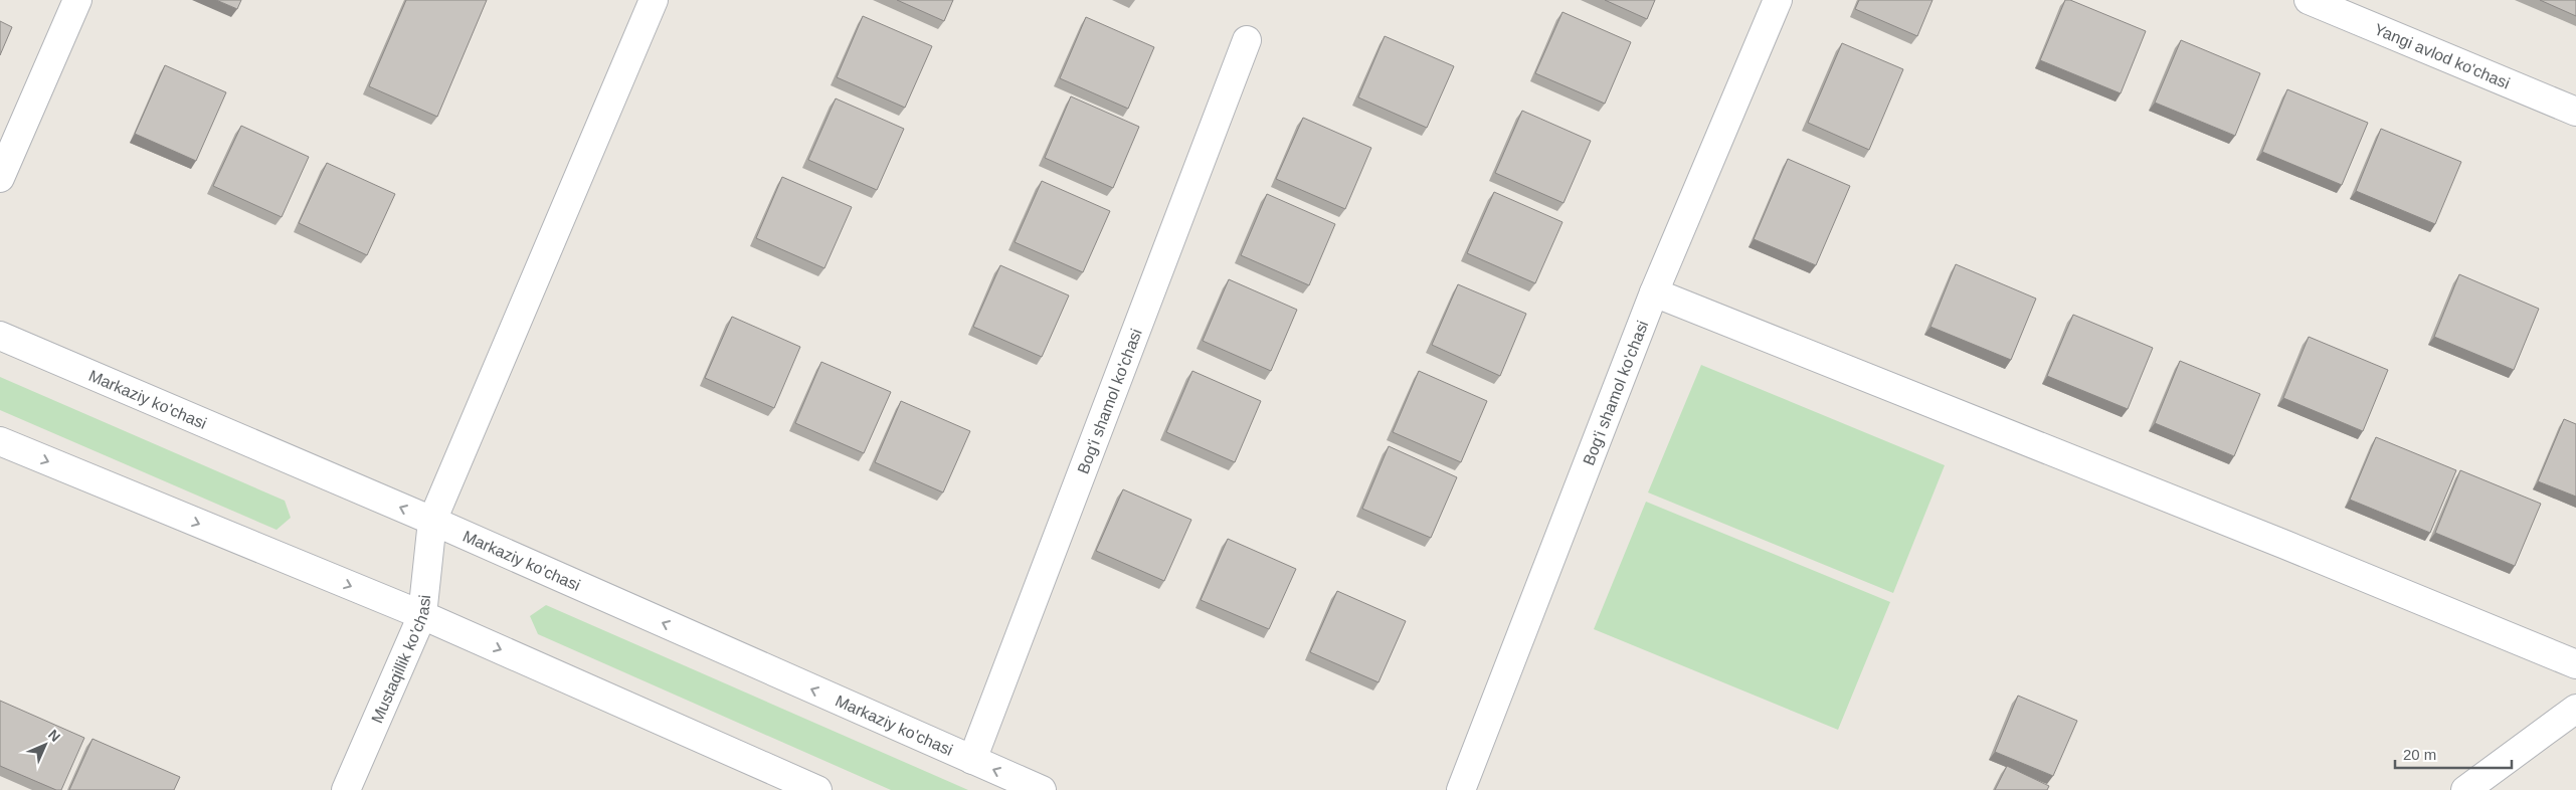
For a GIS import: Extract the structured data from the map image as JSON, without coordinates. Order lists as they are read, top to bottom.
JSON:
{
  "streets": {
    "street": [
      "Yangi avlod ko'chasi",
      "Bog'i shamol ko'chasi",
      "Markaziy ko'chasi",
      "Mustaqillik ko'chasi"
    ]
  },
  "crossings": [
    ["Bog'i shamol ko'chasi", "Markaziy ko'chasi"],
    ["Markaziy ko'chasi", "Mustaqillik ko'chasi"]
  ],
  "scale_bar": "20 m",
  "north": "top right"
}
